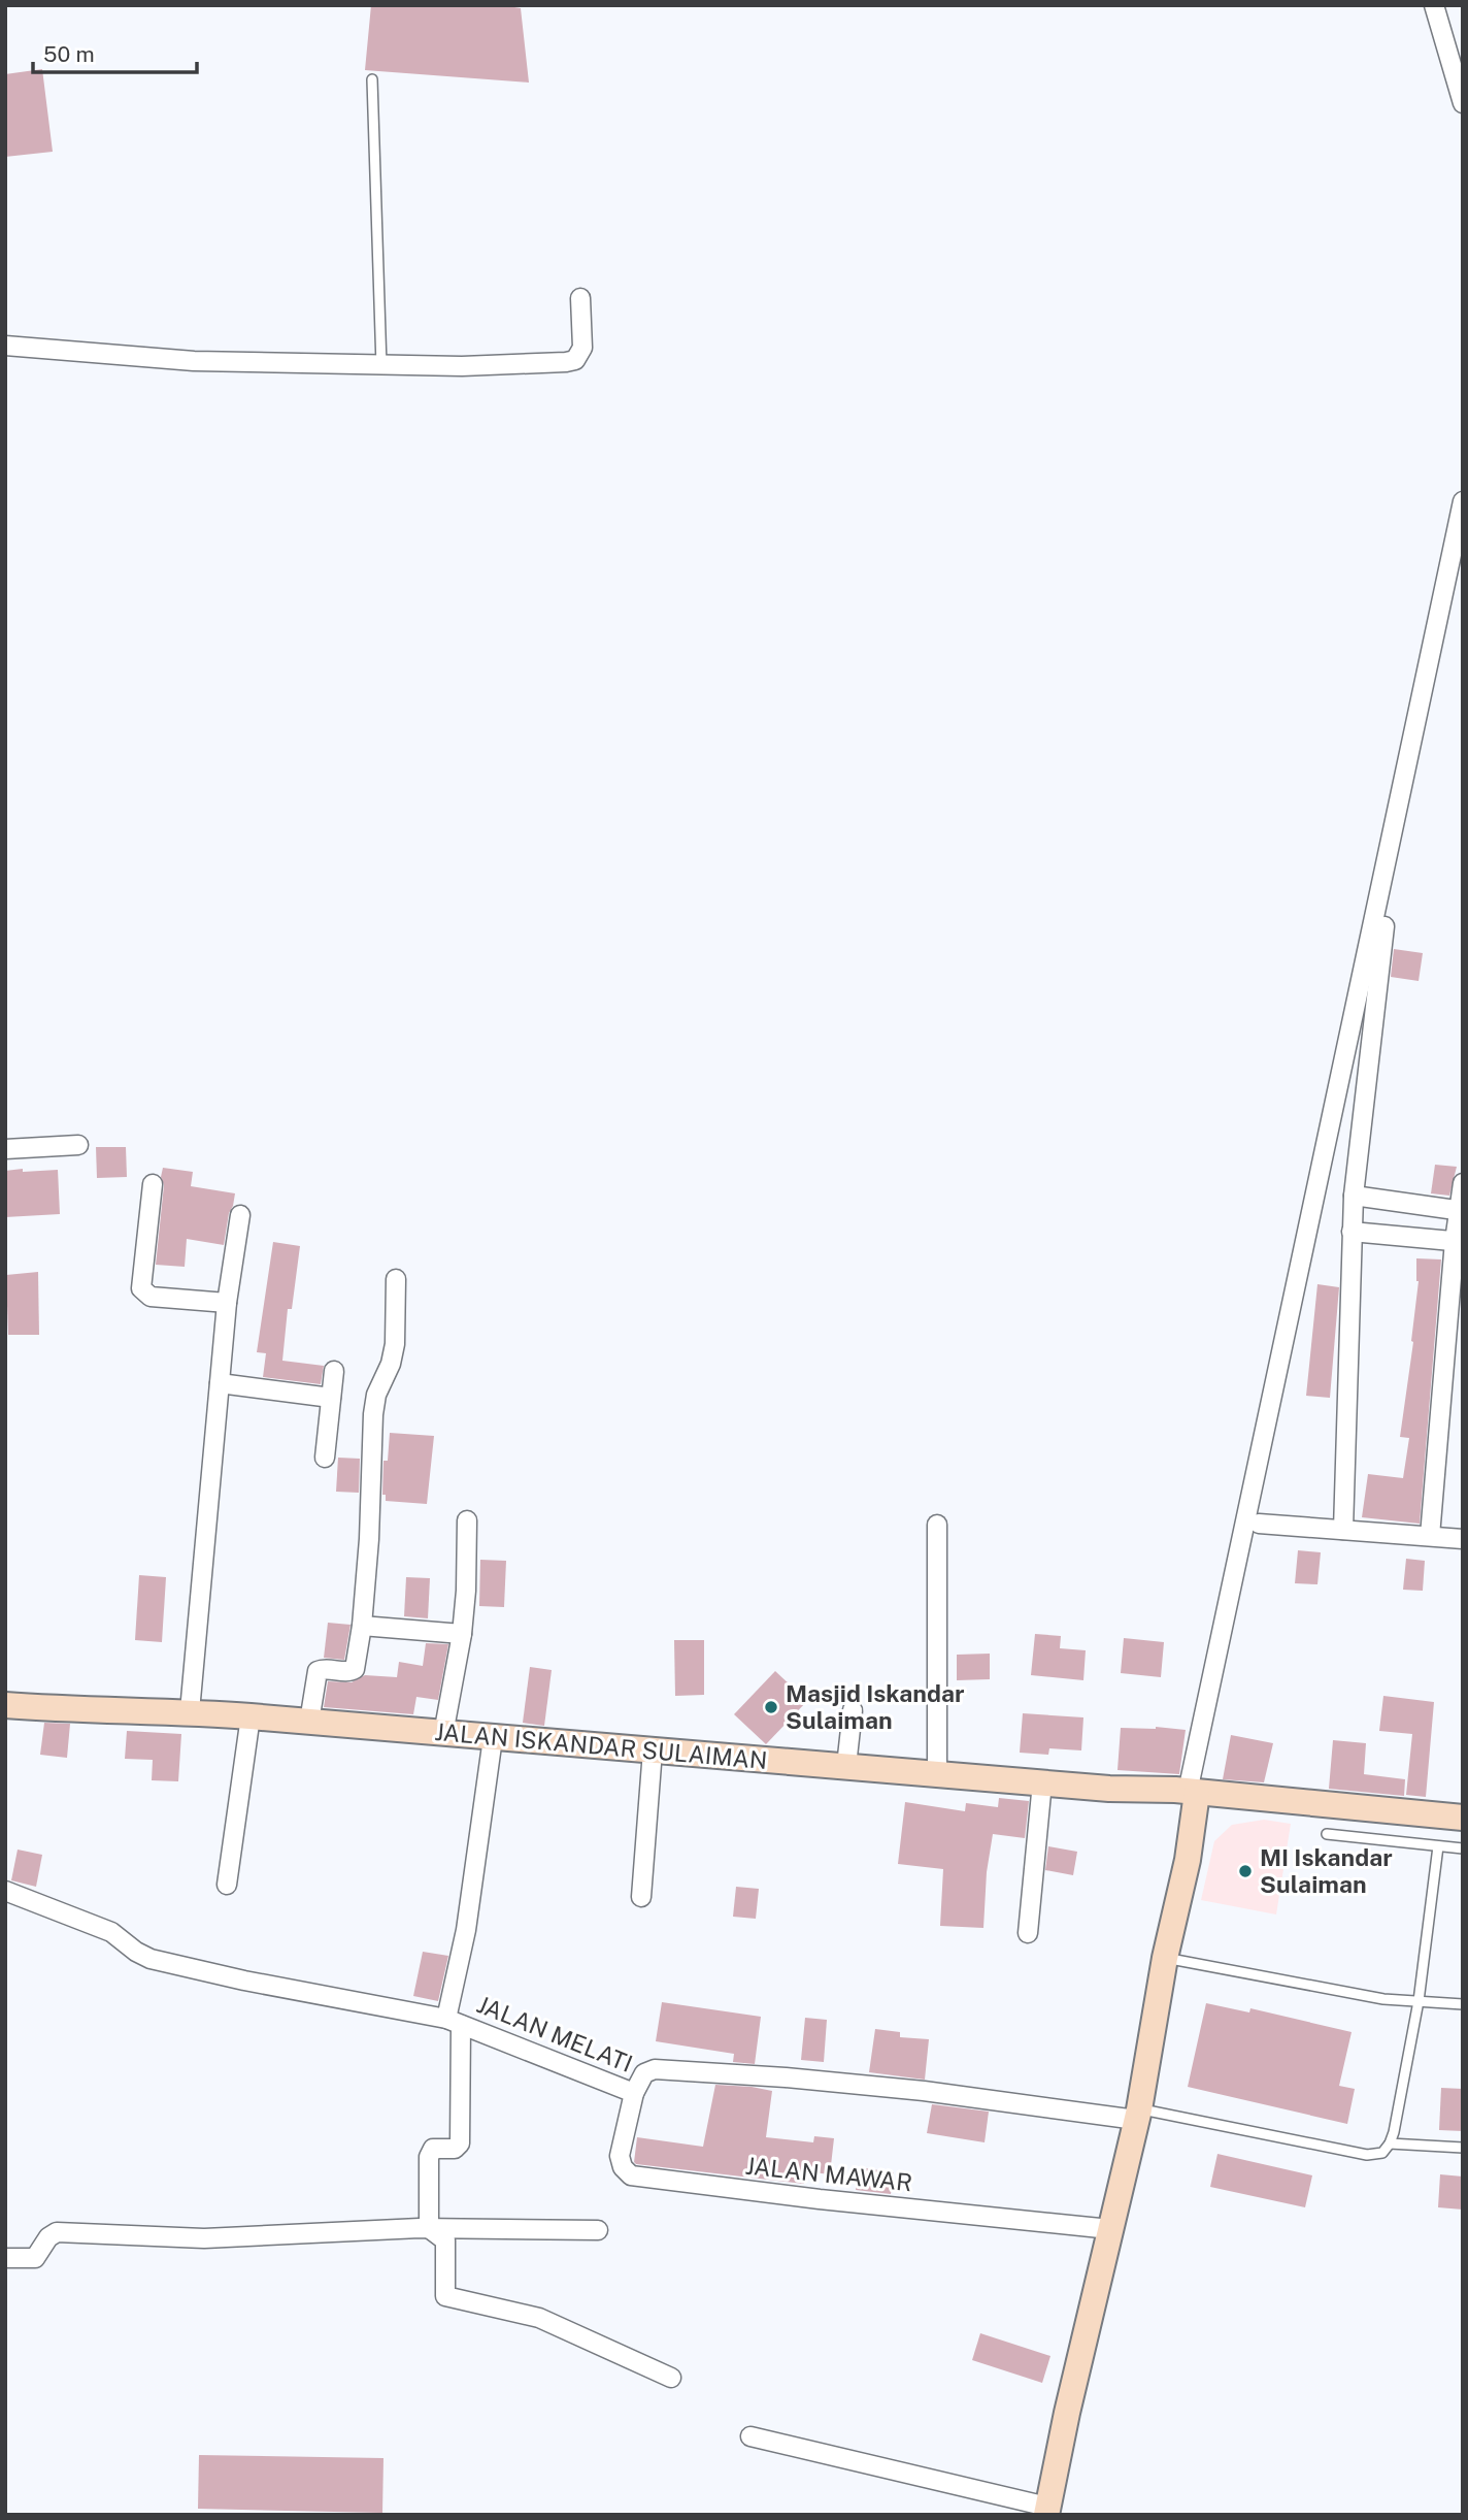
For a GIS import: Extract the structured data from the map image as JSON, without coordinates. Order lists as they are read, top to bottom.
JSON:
{
  "streets": {
    "street": ["JALAN ISKANDAR SULAIMAN", "JALAN MELATI", "JALAN MAWAR"]
  },
  "crossings": [
    ["JALAN MELATI", "JALAN MAWAR"]
  ],
  "places": ["Masjid Iskandar Sulaiman", "MI Iskandar Sulaiman"],
  "scale_bar": "50 m"
}
